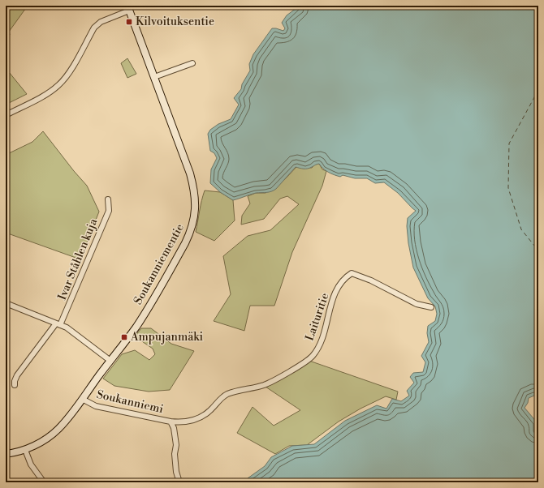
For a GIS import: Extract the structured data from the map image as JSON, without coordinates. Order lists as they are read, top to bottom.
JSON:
{
  "streets": {
    "street": [
      "Ivar Ståhlen kuja",
      "Soukanniementie",
      "Laituritie",
      "Soukanniemi"
    ]
  },
  "crossings": [
    ["Soukanniementie", "Soukanniemi"],
    ["Laituritie", "Soukanniemi"]
  ],
  "places": {
    "transit": ["Kilvoituksentie", "Ampujanmäki"]
  }
}
